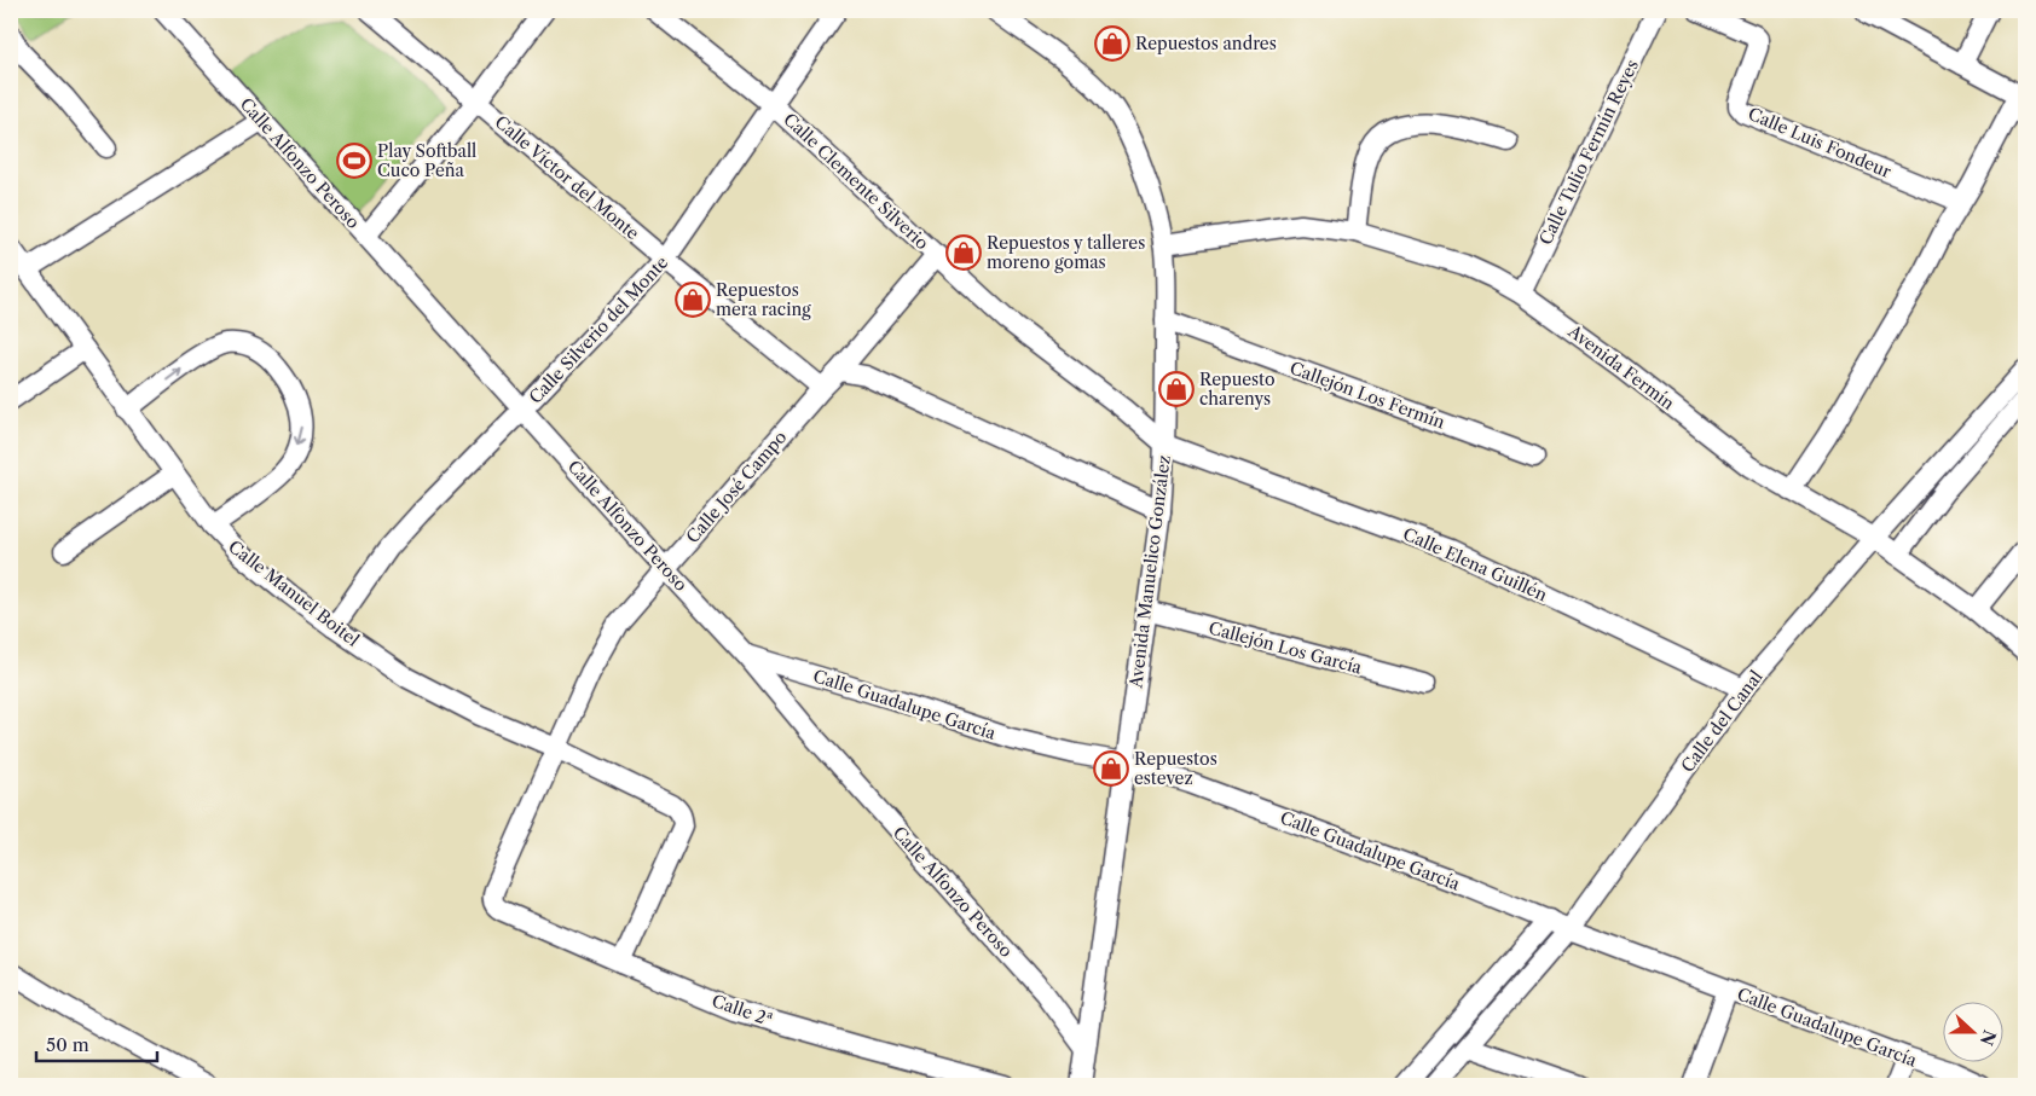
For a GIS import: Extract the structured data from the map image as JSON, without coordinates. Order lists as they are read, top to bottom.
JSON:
{
  "streets": {
    "street": [
      "Calle Luis Fondeur",
      "Calle Tulio Fermín Reyes",
      "Calle Alfonzo Peroso",
      "Calle Víctor del Monte",
      "Calle Clemente Silverio",
      "Calle Silverio del Monte",
      "Avenida Fermín",
      "Callejón Los Fermín",
      "Calle José Campo",
      "Calle Elena Guillén",
      "Avenida Manuelico González",
      "Calle Manuel Boitel",
      "Callejón Los García",
      "Calle Guadalupe García",
      "Calle del Canal",
      "Calle 2ª"
    ]
  },
  "crossings": [
    ["Calle Tulio Fermín Reyes", "Avenida Fermín"],
    ["Calle Alfonzo Peroso", "Calle Silverio del Monte"],
    ["Calle Alfonzo Peroso", "Calle José Campo"],
    ["Calle Alfonzo Peroso", "Avenida Manuelico González"],
    ["Calle Alfonzo Peroso", "Calle Guadalupe García"],
    ["Calle Víctor del Monte", "Calle Silverio del Monte"],
    ["Calle Víctor del Monte", "Calle José Campo"],
    ["Calle Clemente Silverio", "Calle Silverio del Monte"],
    ["Calle Clemente Silverio", "Calle José Campo"],
    ["Calle Clemente Silverio", "Calle Elena Guillén"],
    ["Calle Clemente Silverio", "Avenida Manuelico González"],
    ["Calle Silverio del Monte", "Calle Manuel Boitel"],
    ["Avenida Fermín", "Avenida Manuelico González"],
    ["Avenida Fermín", "Calle del Canal"],
    ["Callejón Los Fermín", "Avenida Manuelico González"],
    ["Calle José Campo", "Calle Manuel Boitel"],
    ["Calle José Campo", "Calle 2ª"],
    ["Calle Elena Guillén", "Avenida Manuelico González"],
    ["Calle Elena Guillén", "Calle del Canal"],
    ["Avenida Manuelico González", "Callejón Los García"],
    ["Avenida Manuelico González", "Calle Guadalupe García"],
    ["Calle Manuel Boitel", "Calle 2ª"],
    ["Calle Guadalupe García", "Calle del Canal"]
  ],
  "places": {
    "shop": [
      "Repuestos andres",
      "Repuestos y talleres moreno gomas",
      "Repuestos mera racing",
      "Repuesto charenys",
      "Repuestos estevez"
    ],
    "sports": ["Play Softball Cuco Peña"]
  },
  "scale_bar": "50 m",
  "north": "right"
}
